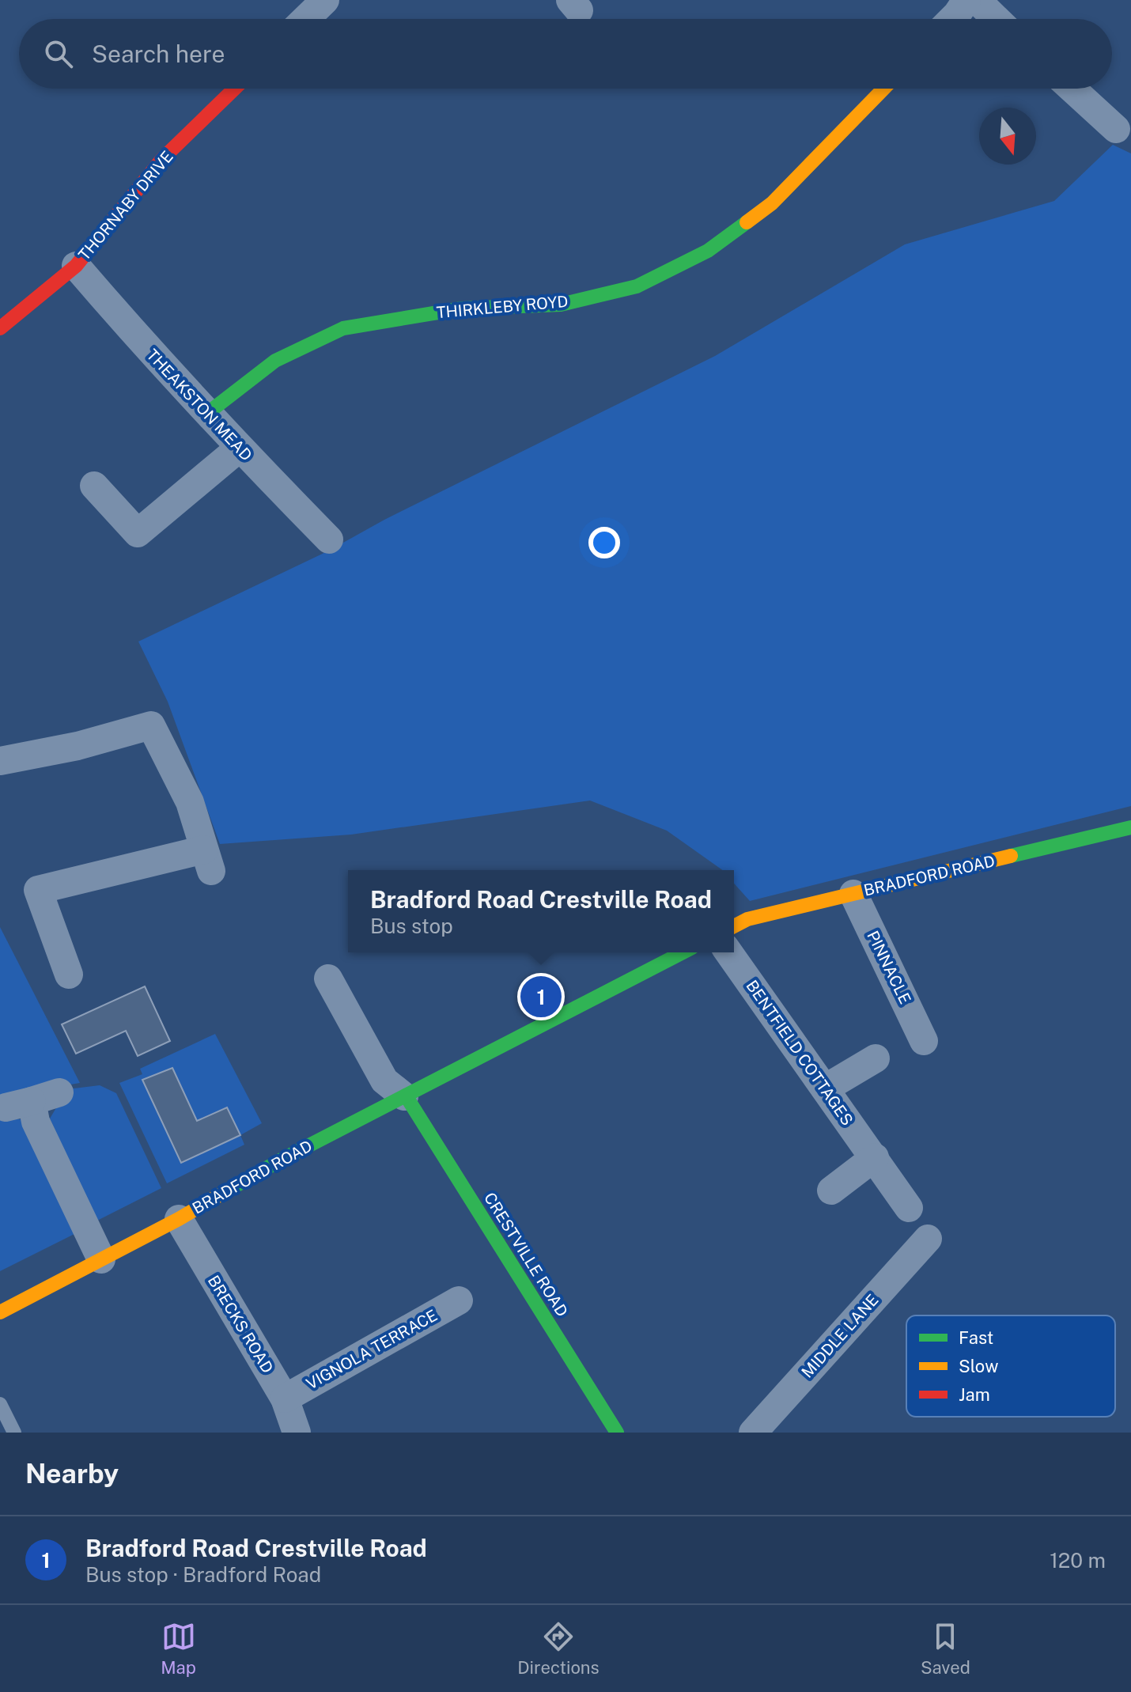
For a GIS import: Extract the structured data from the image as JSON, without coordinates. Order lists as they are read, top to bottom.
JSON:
{
  "streets": {
    "street": [
      "THORNABY DRIVE",
      "THIRKLEBY ROYD",
      "THEAKSTON MEAD",
      "BRADFORD ROAD",
      "PINNACLE",
      "BENTFIELD COTTAGES",
      "CRESTVILLE ROAD",
      "BRECKS ROAD",
      "MIDDLE LANE",
      "VIGNOLA TERRACE"
    ]
  },
  "crossings": [
    ["THORNABY DRIVE", "THEAKSTON MEAD"],
    ["THIRKLEBY ROYD", "THEAKSTON MEAD"],
    ["BRADFORD ROAD", "PINNACLE"],
    ["BRADFORD ROAD", "CRESTVILLE ROAD"],
    ["BRADFORD ROAD", "BRECKS ROAD"],
    ["BRECKS ROAD", "VIGNOLA TERRACE"]
  ],
  "legend": ["Fast", "Slow", "Jam"],
  "north": "bottom",
  "page": {
    "search": "Search here",
    "popup": ["Bradford Road Crestville Road", "Bus stop"],
    "pins": "1",
    "heading": "Nearby",
    "list": [
      {
        "mark": "1",
        "name": "Bradford Road Crestville Road",
        "note": "Bus stop · Bradford Road",
        "value": "120 m"
      }
    ],
    "nav": ["Map", "Directions", "Saved"]
  }
}
